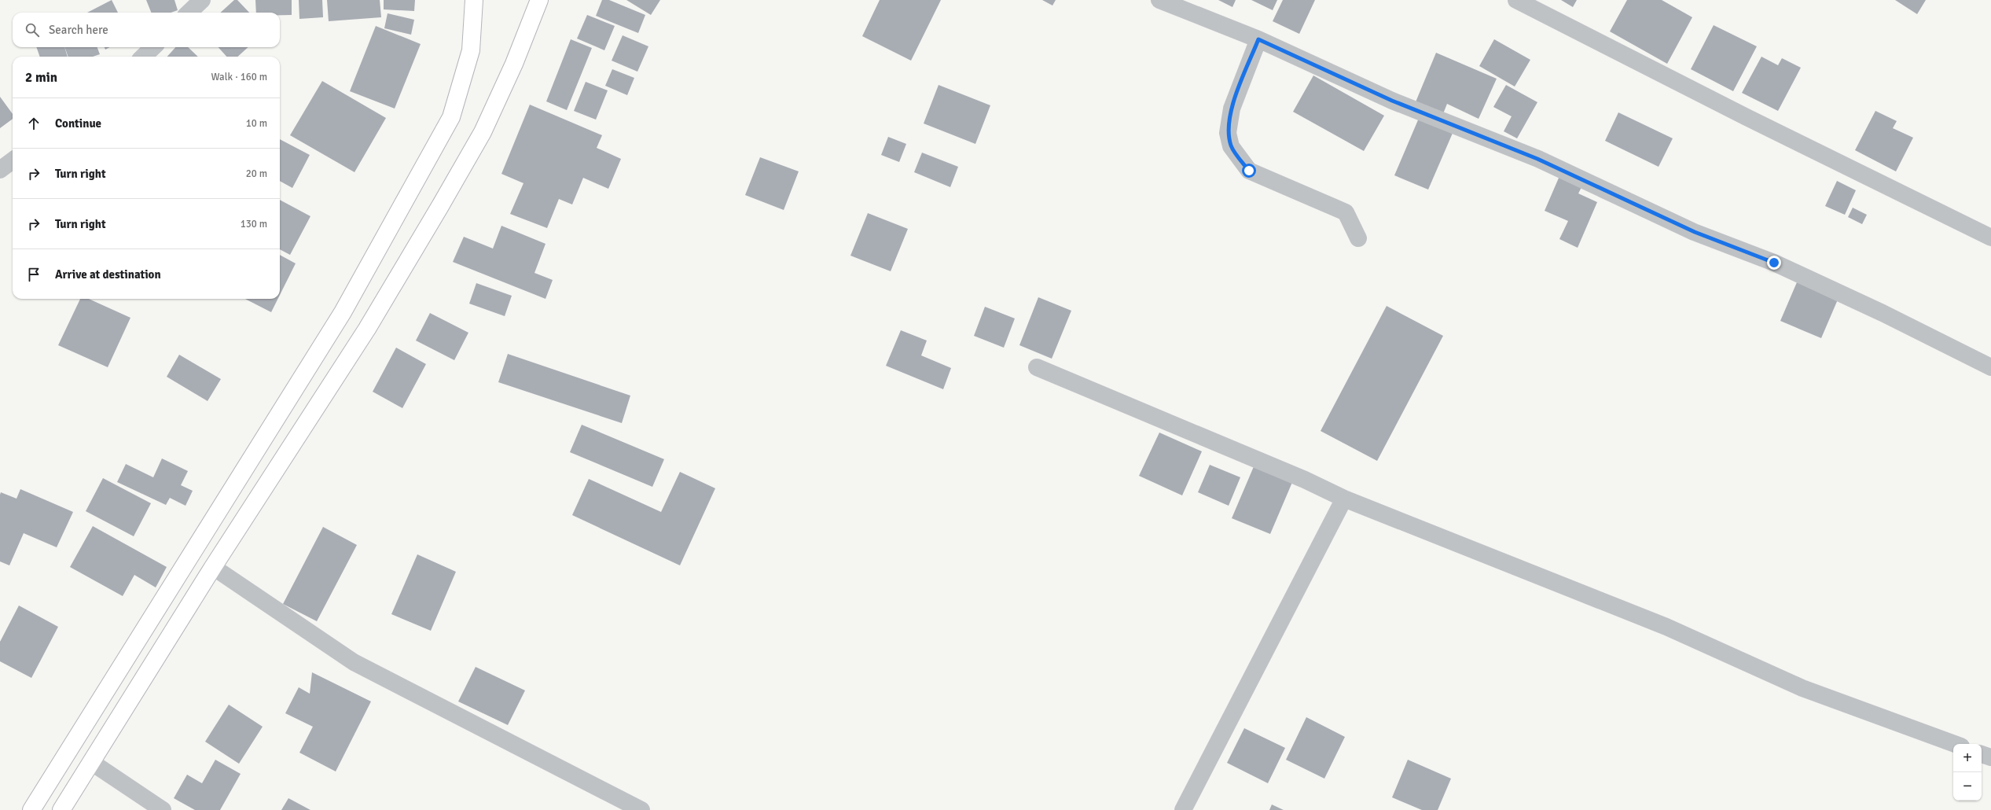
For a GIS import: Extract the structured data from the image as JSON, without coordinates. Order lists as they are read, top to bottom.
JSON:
{
  "page": {
    "search": "Search here",
    "heading": ["2 min", "Walk · 160 m"],
    "list": [
      ["Continue", "10 m"],
      ["Turn right", "20 m"],
      ["Turn right", "130 m"],
      "Arrive at destination"
    ],
    "map_buttons": ["+", "−"]
  }
}
